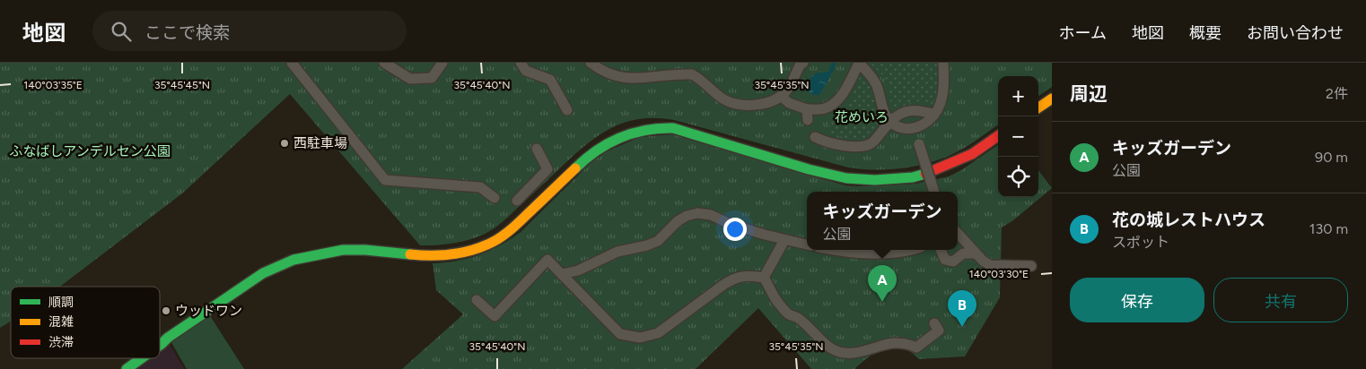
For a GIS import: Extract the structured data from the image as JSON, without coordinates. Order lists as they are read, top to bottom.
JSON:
{
  "parks": ["花めいろ", "ふなばしアンデルセン公園"],
  "places": ["西駐車場", "ウッドワン"],
  "legend": ["順調", "混雑", "渋滞"],
  "page": {
    "header": "地図",
    "search": "ここで検索",
    "nav": [
      "ホーム",
      "地図",
      "概要",
      "お問い合わせ"
    ],
    "heading": ["周辺", "2件"],
    "map_buttons": ["+", "−"],
    "list": [
      {
        "mark": "A",
        "name": "キッズガーデン",
        "note": "公園",
        "value": "90 m"
      },
      {
        "mark": "B",
        "name": "花の城レストハウス",
        "note": "スポット",
        "value": "130 m"
      }
    ],
    "popup": ["キッズガーデン", "公園"],
    "buttons": ["保存", "共有"],
    "pins": ["A", "B"]
  },
  "coordinates": [
    "140°03'35\"E",
    "35°45'45\"N",
    "35°45'40\"N",
    "35°45'35\"N",
    "140°03'30\"E"
  ]
}
